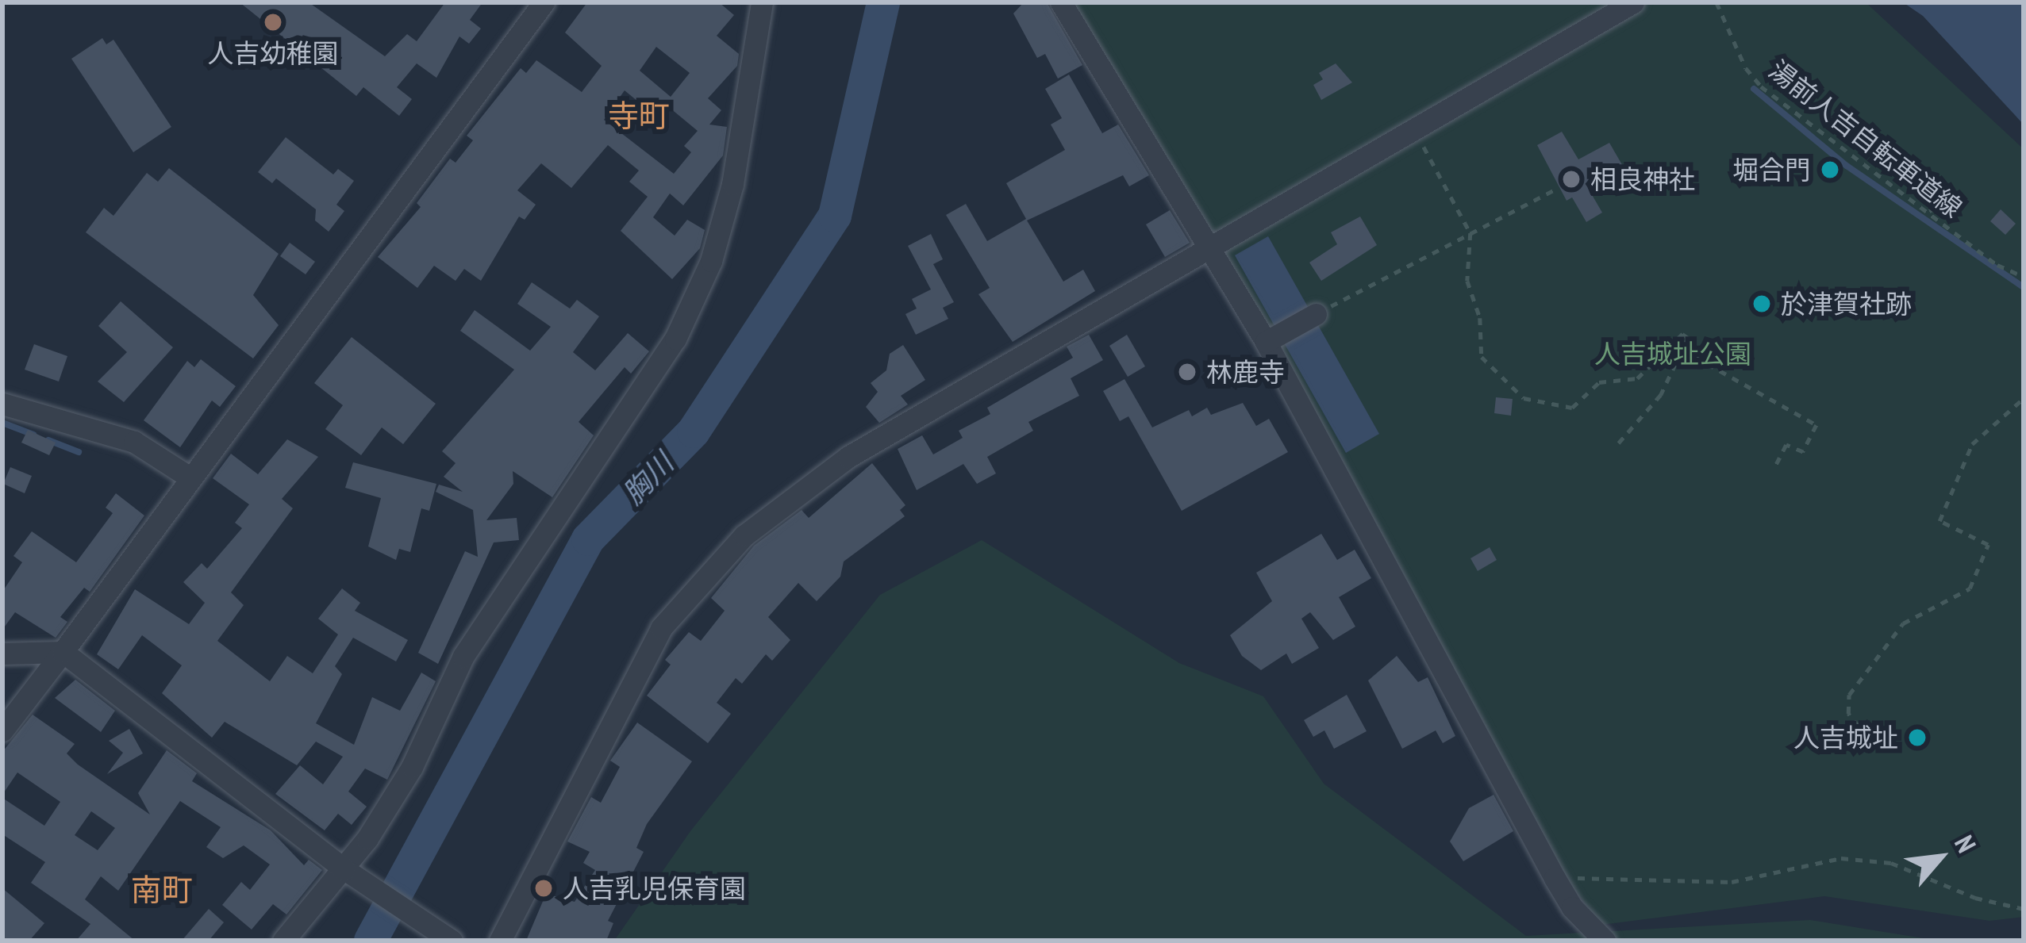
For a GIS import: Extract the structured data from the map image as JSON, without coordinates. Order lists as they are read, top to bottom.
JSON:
{
  "streets": {
    "path": ["湯前人吉自転車道線"]
  },
  "districts": ["寺町", "南町"],
  "water": ["胸川"],
  "parks": ["人吉城址公園"],
  "places": [
    "人吉幼稚園",
    "堀合門",
    "相良神社",
    "於津賀社跡",
    "林鹿寺",
    "人吉城址",
    "人吉乳児保育園"
  ],
  "north": "top right"
}
